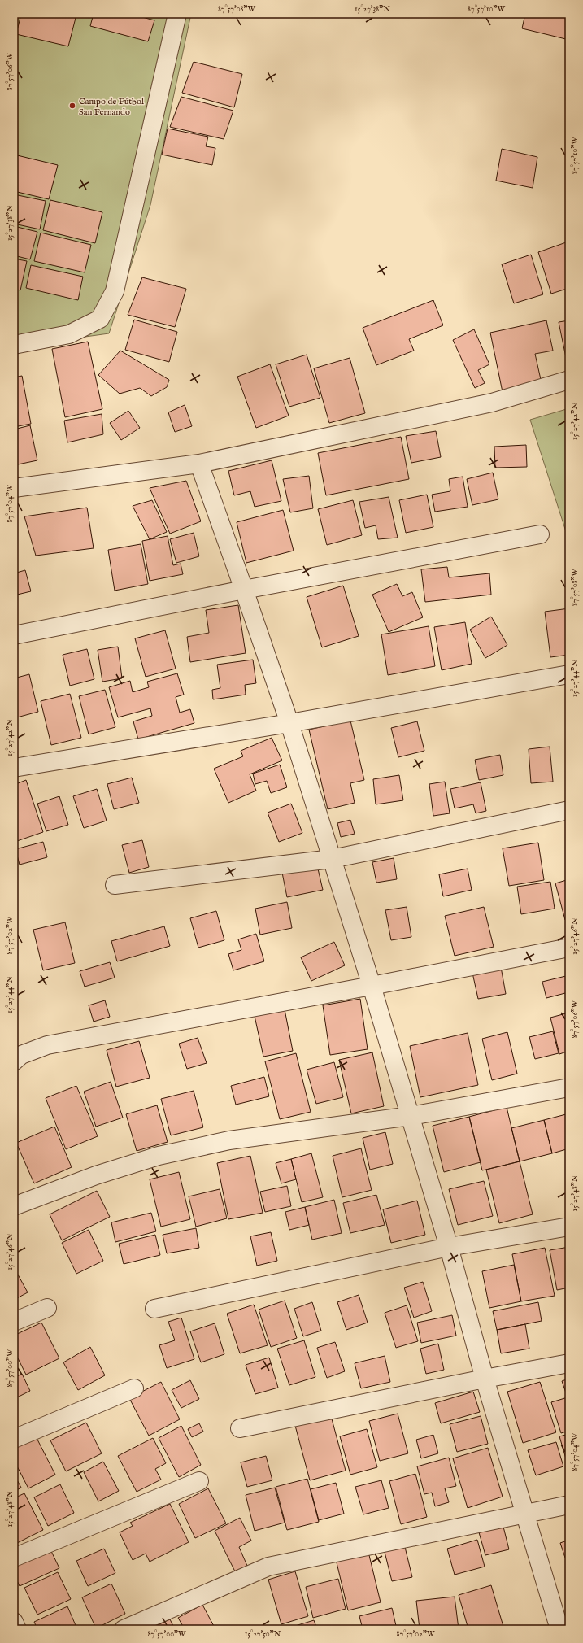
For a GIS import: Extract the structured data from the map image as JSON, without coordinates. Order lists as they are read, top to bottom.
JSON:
{
  "places": ["Campo de Fútbol San Fernando"],
  "coordinates": [
    "87°57'08\"W",
    "15°27'38\"N",
    "87°57'10\"W",
    "87°57'06\"W",
    "15°27'42\"N",
    "87°57'04\"W",
    "15°27'44\"N",
    "87°57'02\"W",
    "15°27'46\"N",
    "15°27'48\"N",
    "87°57'00\"W",
    "15°27'50\"N"
  ]
}
